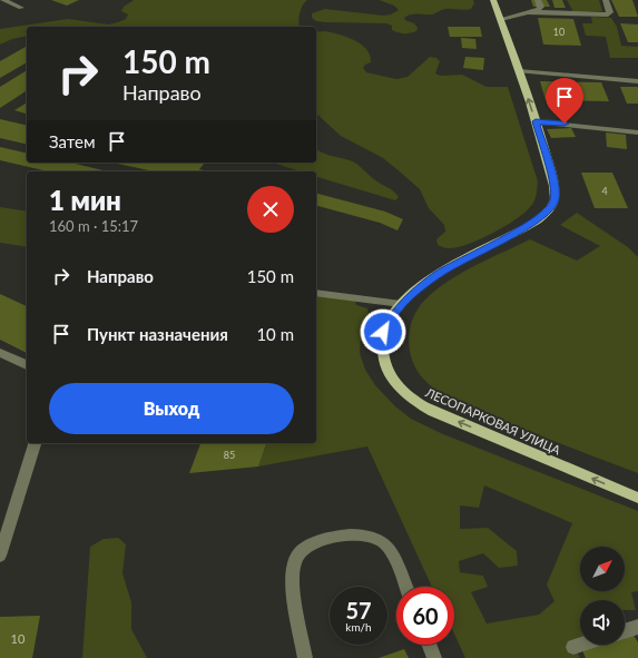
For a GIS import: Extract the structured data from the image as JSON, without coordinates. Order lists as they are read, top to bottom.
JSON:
{
  "streets": {
    "main road": ["ЛЕСОПАРКОВАЯ УЛИЦА"]
  },
  "one_way": ["ЛЕСОПАРКОВАЯ УЛИЦА"],
  "house_numbers": [
    "10",
    "4",
    "85",
    "10"
  ],
  "north": "top right",
  "page": {
    "turn": ["150 m", "Направо"],
    "then": "Затем",
    "heading": ["1 мин", "160 m · 15:17"],
    "list": [
      {
        "name": "Направо",
        "value": "150 m"
      },
      {
        "name": "Пункт назначения",
        "value": "10 m"
      }
    ],
    "buttons": "Выход",
    "speed": "57 km/h",
    "limit": "60"
  }
}
